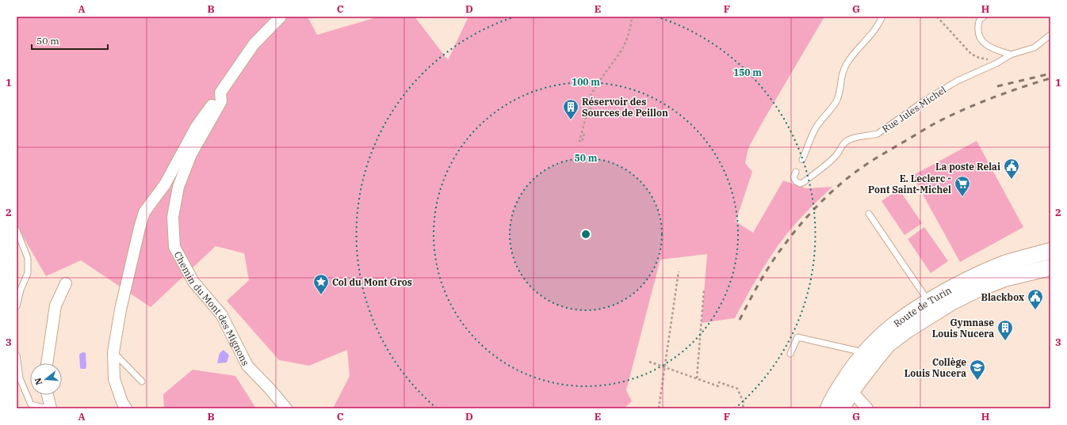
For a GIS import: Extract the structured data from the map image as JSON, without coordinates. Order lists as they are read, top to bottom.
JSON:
{
  "streets": {
    "main road": ["Route de Turin"],
    "street": ["Chemin du Mont des Mignons"],
    "lane": ["Rue Jules Michel"]
  },
  "places": {
    "building": ["Réservoir des Sources de Peillon", "Gymnase Louis Nucera"],
    "public building": ["La poste Relai", "Blackbox"],
    "supermarket": ["E. Leclerc - Pont Saint-Michel"],
    "place": ["Col du Mont Gros"],
    "school or university": ["Collège Louis Nucera"]
  },
  "scale_bar": "50 m",
  "north": "left",
  "grid": {
    "columns": [
      "A",
      "B",
      "C",
      "D",
      "E",
      "F",
      "G",
      "H"
    ],
    "rows": ["1", "2", "3"]
  },
  "rings": ["150 m", "100 m", "50 m"]
}
